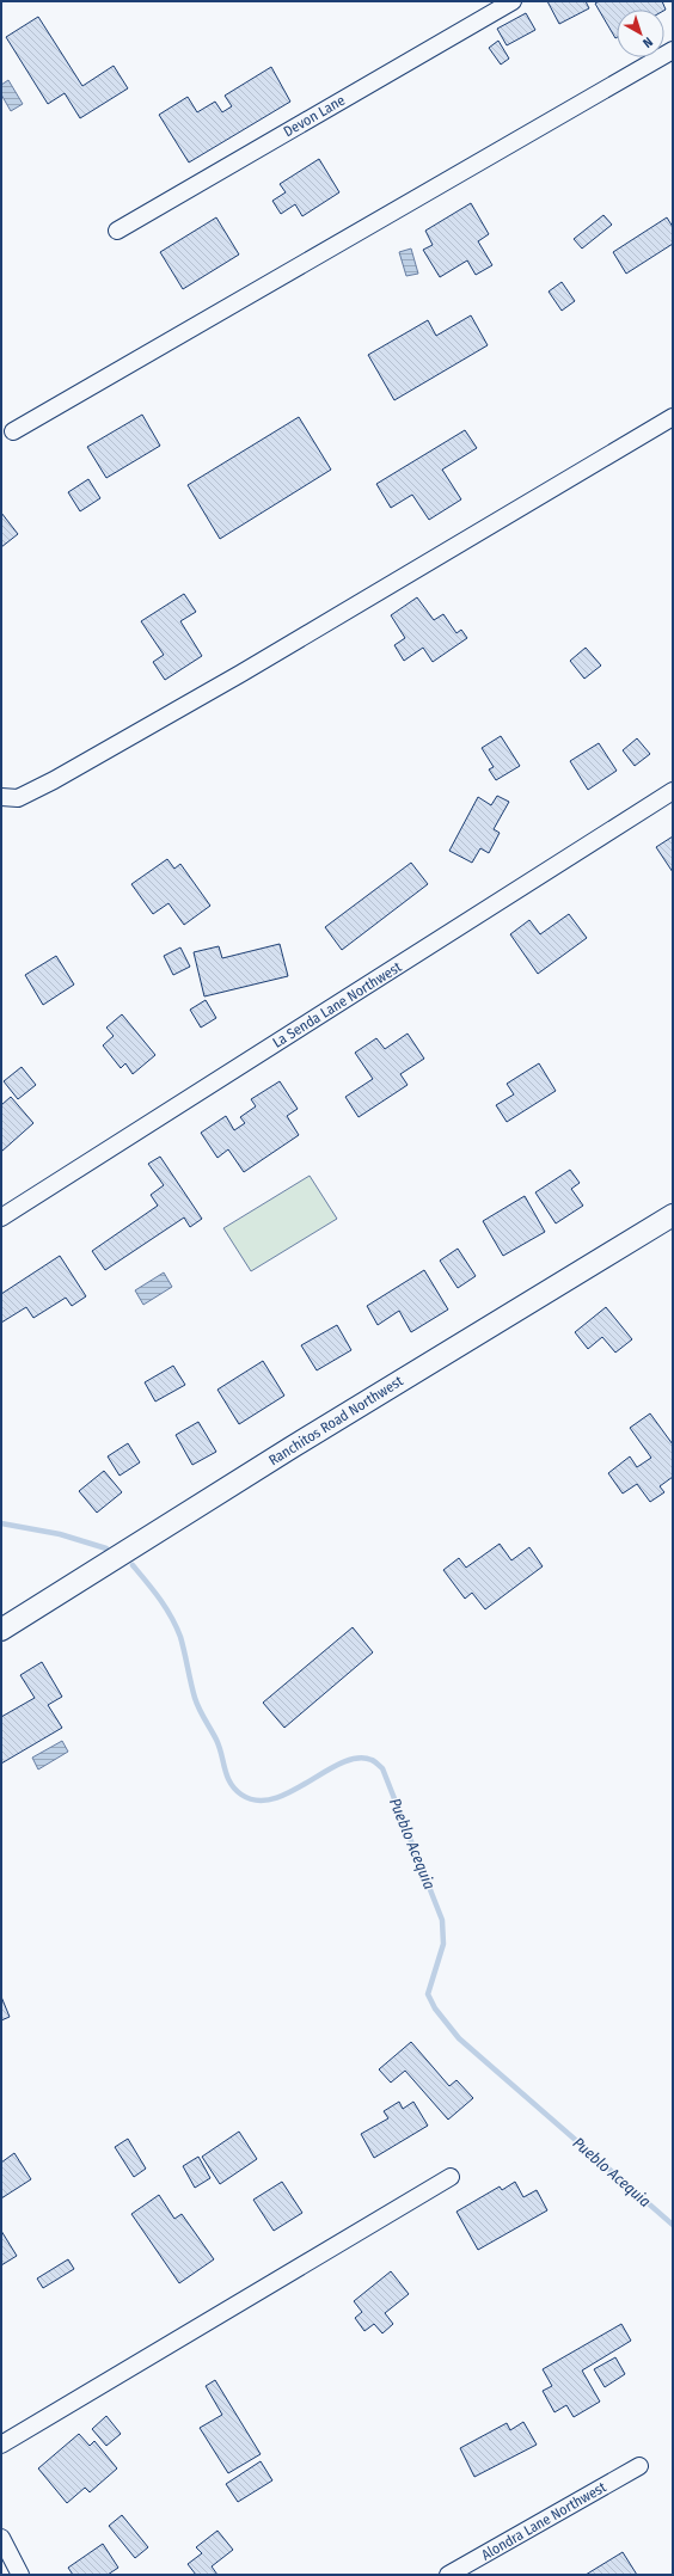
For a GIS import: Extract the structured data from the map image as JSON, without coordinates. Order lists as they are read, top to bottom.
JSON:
{
  "streets": {
    "street": [
      "Devon Lane",
      "La Senda Lane Northwest",
      "Ranchitos Road Northwest",
      "Alondra Lane Northwest"
    ]
  },
  "water": ["Pueblo Acequia"],
  "north": "bottom right"
}
